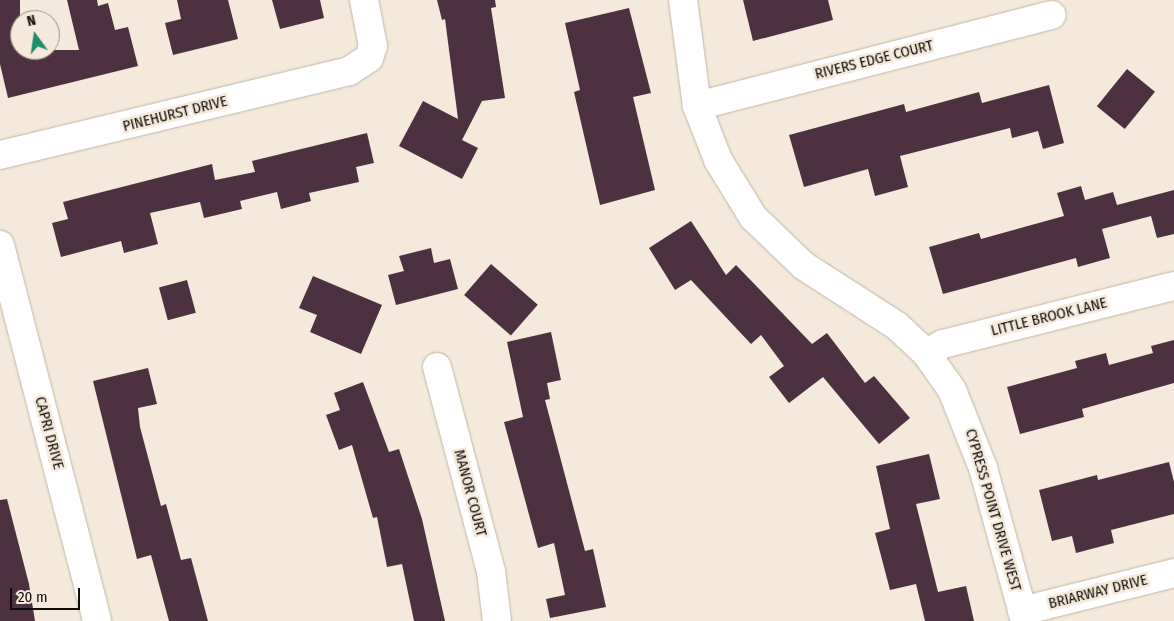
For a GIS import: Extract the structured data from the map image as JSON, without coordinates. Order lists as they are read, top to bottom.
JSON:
{
  "streets": {
    "street": [
      "RIVERS EDGE COURT",
      "PINEHURST DRIVE",
      "LITTLE BROOK LANE",
      "CAPRI DRIVE",
      "MANOR COURT",
      "CYPRESS POINT DRIVE WEST",
      "BRIARWAY DRIVE"
    ]
  },
  "crossings": [
    ["RIVERS EDGE COURT", "CYPRESS POINT DRIVE WEST"],
    ["LITTLE BROOK LANE", "CYPRESS POINT DRIVE WEST"],
    ["CYPRESS POINT DRIVE WEST", "BRIARWAY DRIVE"]
  ],
  "scale_bar": "20 m",
  "north": "top"
}
